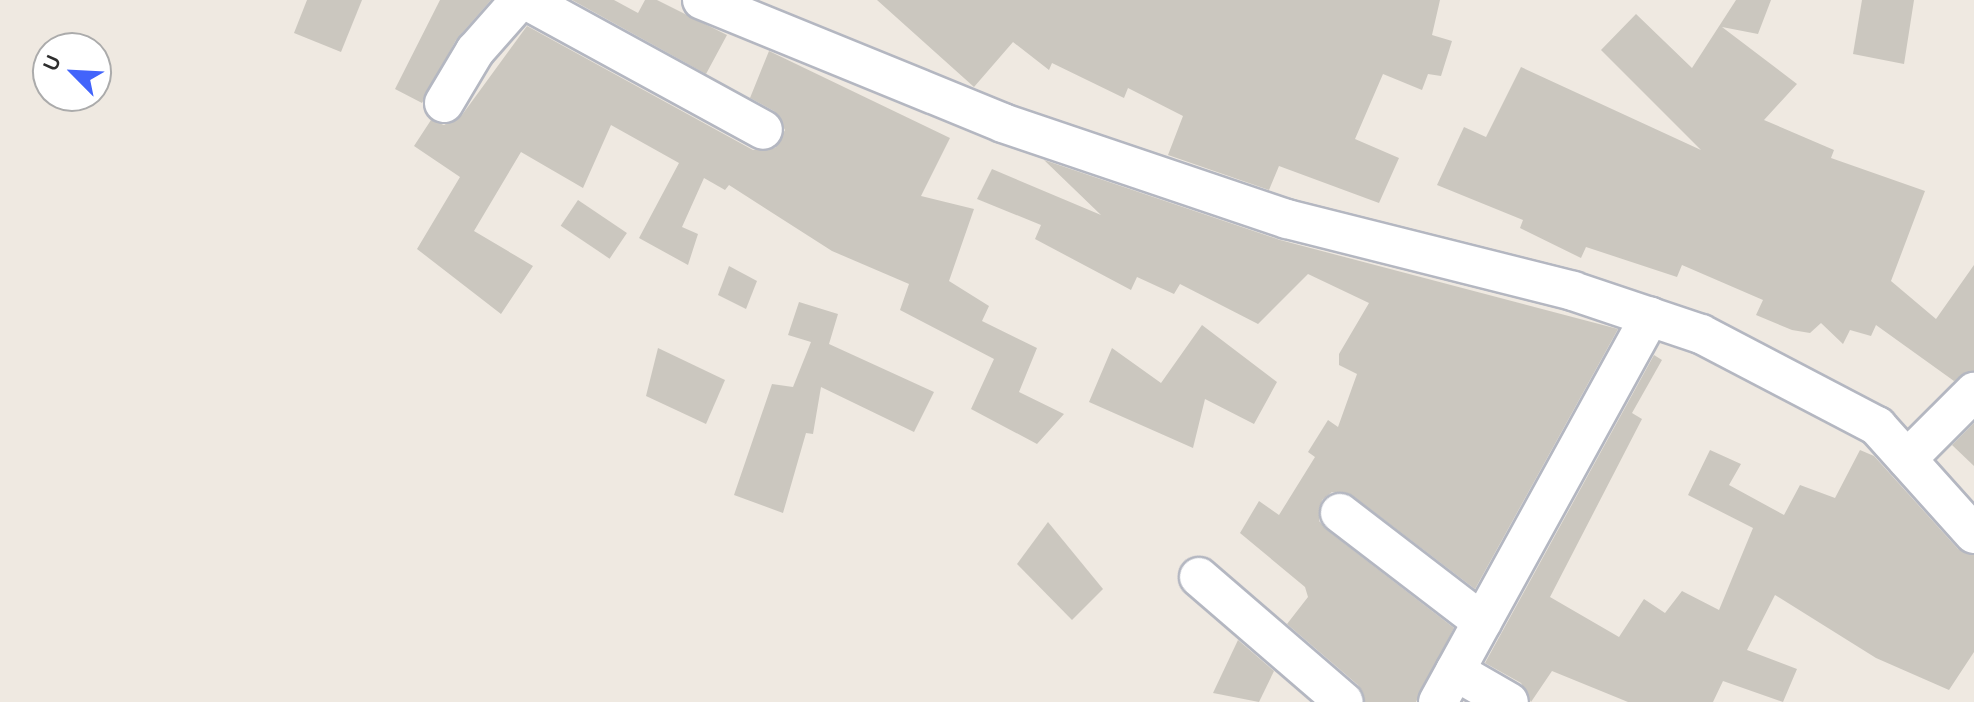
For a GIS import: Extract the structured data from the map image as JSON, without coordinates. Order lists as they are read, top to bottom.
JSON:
{
  "north": "top left"
}
